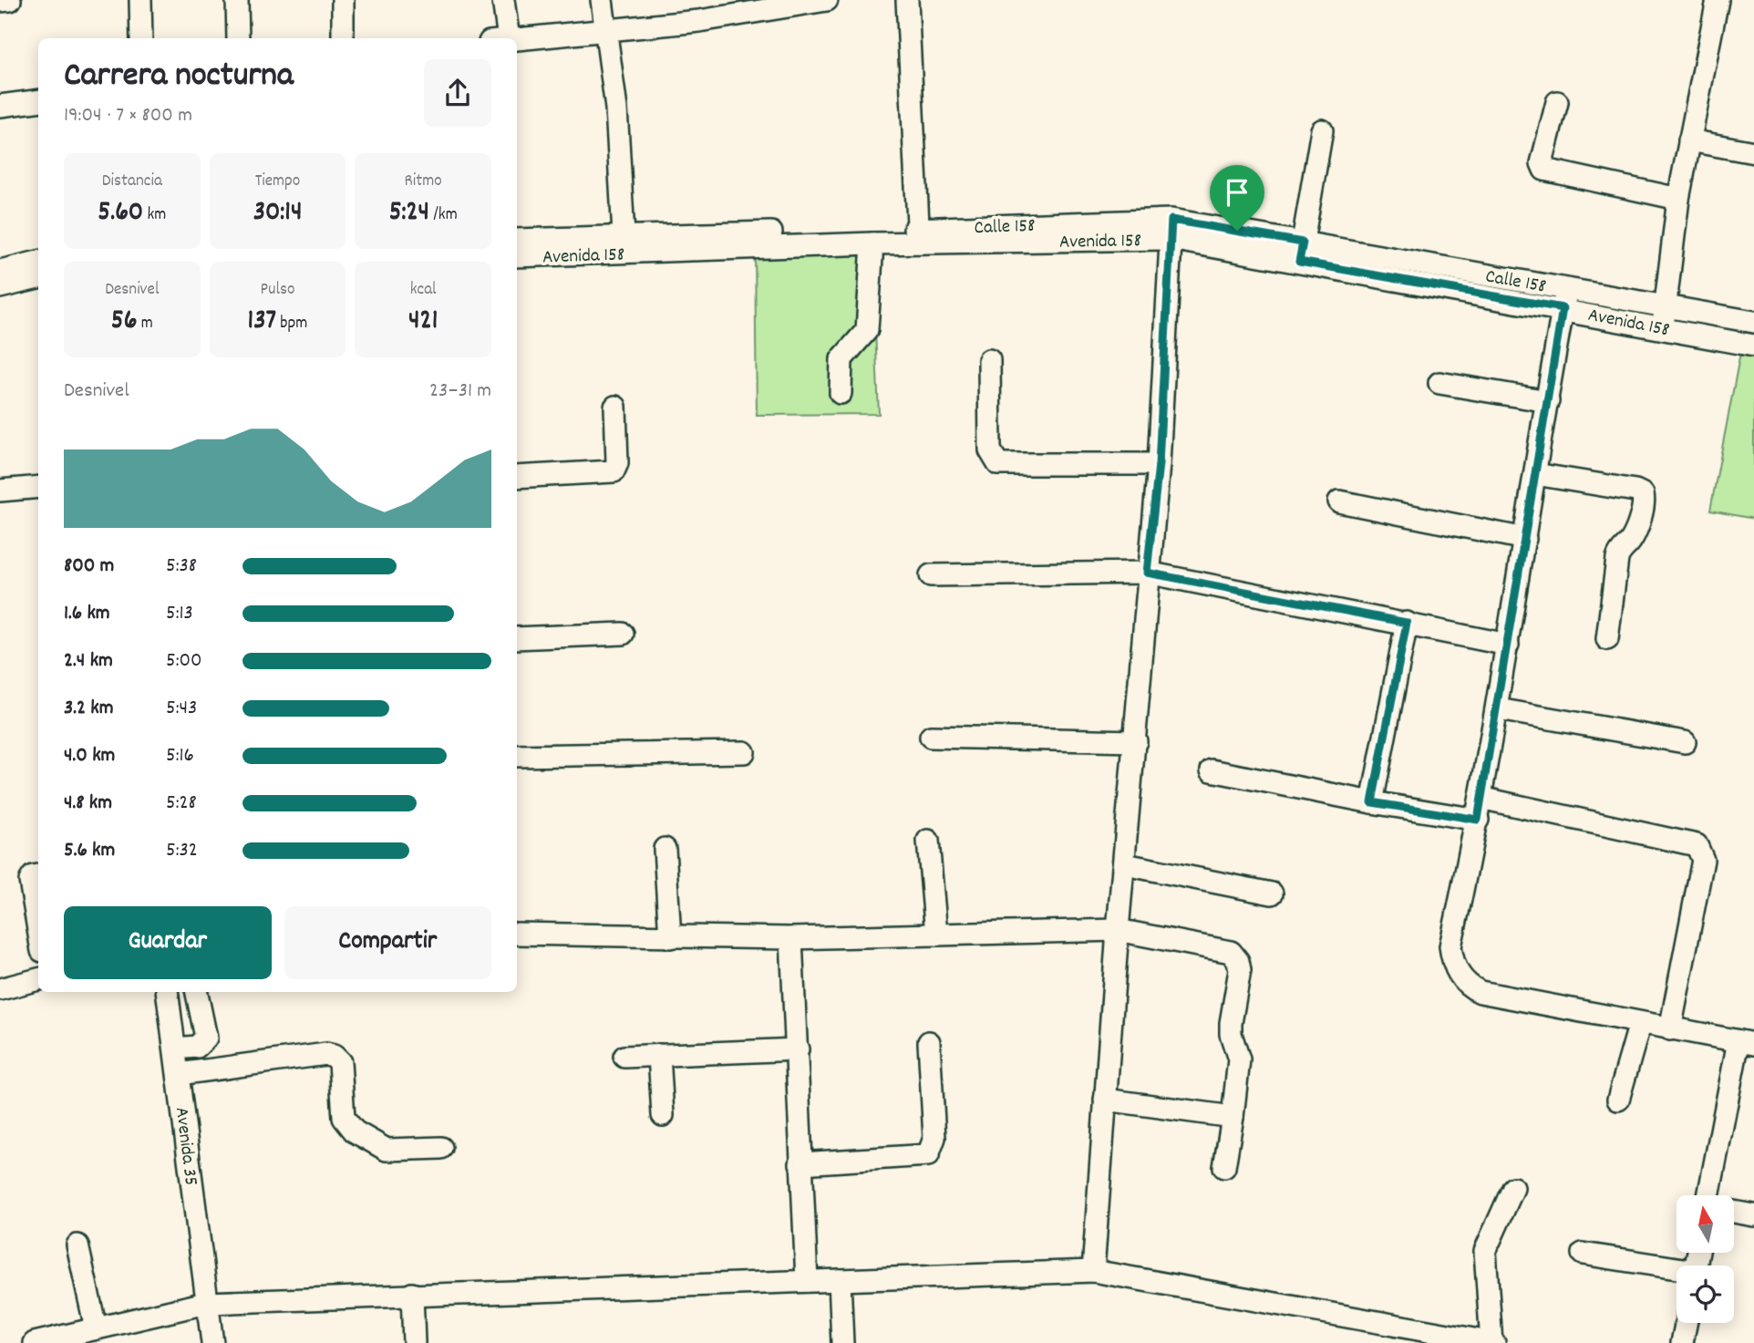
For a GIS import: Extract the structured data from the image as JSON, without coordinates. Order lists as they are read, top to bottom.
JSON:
{
  "streets": {
    "street": ["Calle 158", "Avenida 158", "Avenida 35"]
  },
  "crossings": [
    ["Calle 158", "Avenida 158"]
  ],
  "north": "top",
  "page": {
    "heading": ["Carrera nocturna", "19:04 · 7 × 800 m"],
    "stats": [
      ["Distancia", "5.60 km"],
      ["Tiempo", "30:14"],
      ["Ritmo", "5:24 /km"],
      ["Desnivel", "56 m"],
      ["Pulso", "137 bpm"],
      ["kcal", "421"]
    ],
    "chart": ["Desnivel", "23–31 m"],
    "list": [
      {
        "name": "800 m",
        "note": "5:38"
      },
      {
        "name": "1.6 km",
        "note": "5:13"
      },
      {
        "name": "2.4 km",
        "note": "5:00"
      },
      {
        "name": "3.2 km",
        "note": "5:43"
      },
      {
        "name": "4.0 km",
        "note": "5:16"
      },
      {
        "name": "4.8 km",
        "note": "5:28"
      },
      {
        "name": "5.6 km",
        "note": "5:32"
      }
    ],
    "buttons": ["Guardar", "Compartir"]
  }
}
